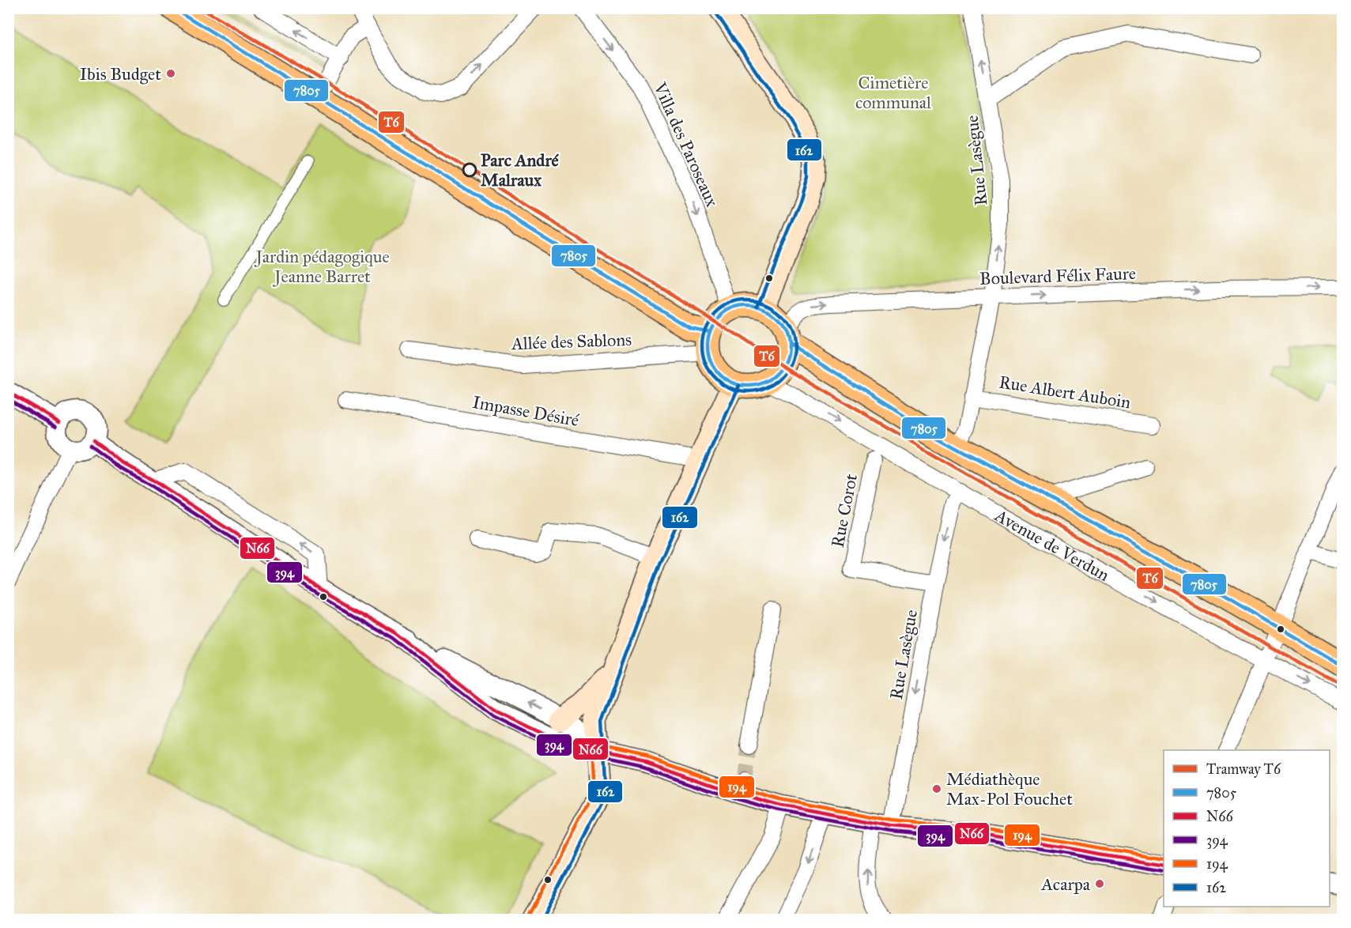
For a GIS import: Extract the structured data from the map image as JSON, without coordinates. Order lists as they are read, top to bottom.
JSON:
{
  "streets": {
    "main road": ["Avenue de Verdun"],
    "street": [
      "Villa des Paroseaux",
      "Rue Lasègue",
      "Boulevard Félix Faure",
      "Allée des Sablons",
      "Rue Albert Auboin",
      "Impasse Désiré",
      "Rue Corot"
    ]
  },
  "crossings": [
    ["Villa des Paroseaux", "Boulevard Félix Faure"],
    ["Villa des Paroseaux", "Allée des Sablons"],
    ["Villa des Paroseaux", "Avenue de Verdun"],
    ["Rue Lasègue", "Boulevard Félix Faure"],
    ["Rue Lasègue", "Rue Albert Auboin"],
    ["Rue Lasègue", "Rue Corot"],
    ["Rue Lasègue", "Avenue de Verdun"],
    ["Boulevard Félix Faure", "Allée des Sablons"],
    ["Boulevard Félix Faure", "Avenue de Verdun"],
    ["Allée des Sablons", "Avenue de Verdun"]
  ],
  "one_way": ["Villa des Paroseaux", "Boulevard Félix Faure"],
  "parks": ["Cimetière communal", "Jardin pédagogique Jeanne Barret"],
  "places": [
    "Ibis Budget",
    "Parc André Malraux",
    "Médiathèque Max-Pol Fouchet",
    "Acarpa"
  ],
  "lines": [
    "tram line T6",
    "transit line 7805",
    "transit line 162",
    "transit line N66",
    "transit line 394",
    "transit line 194"
  ],
  "legend": [
    "Tramway T6",
    "7805",
    "N66",
    "394",
    "194",
    "162"
  ]
}
